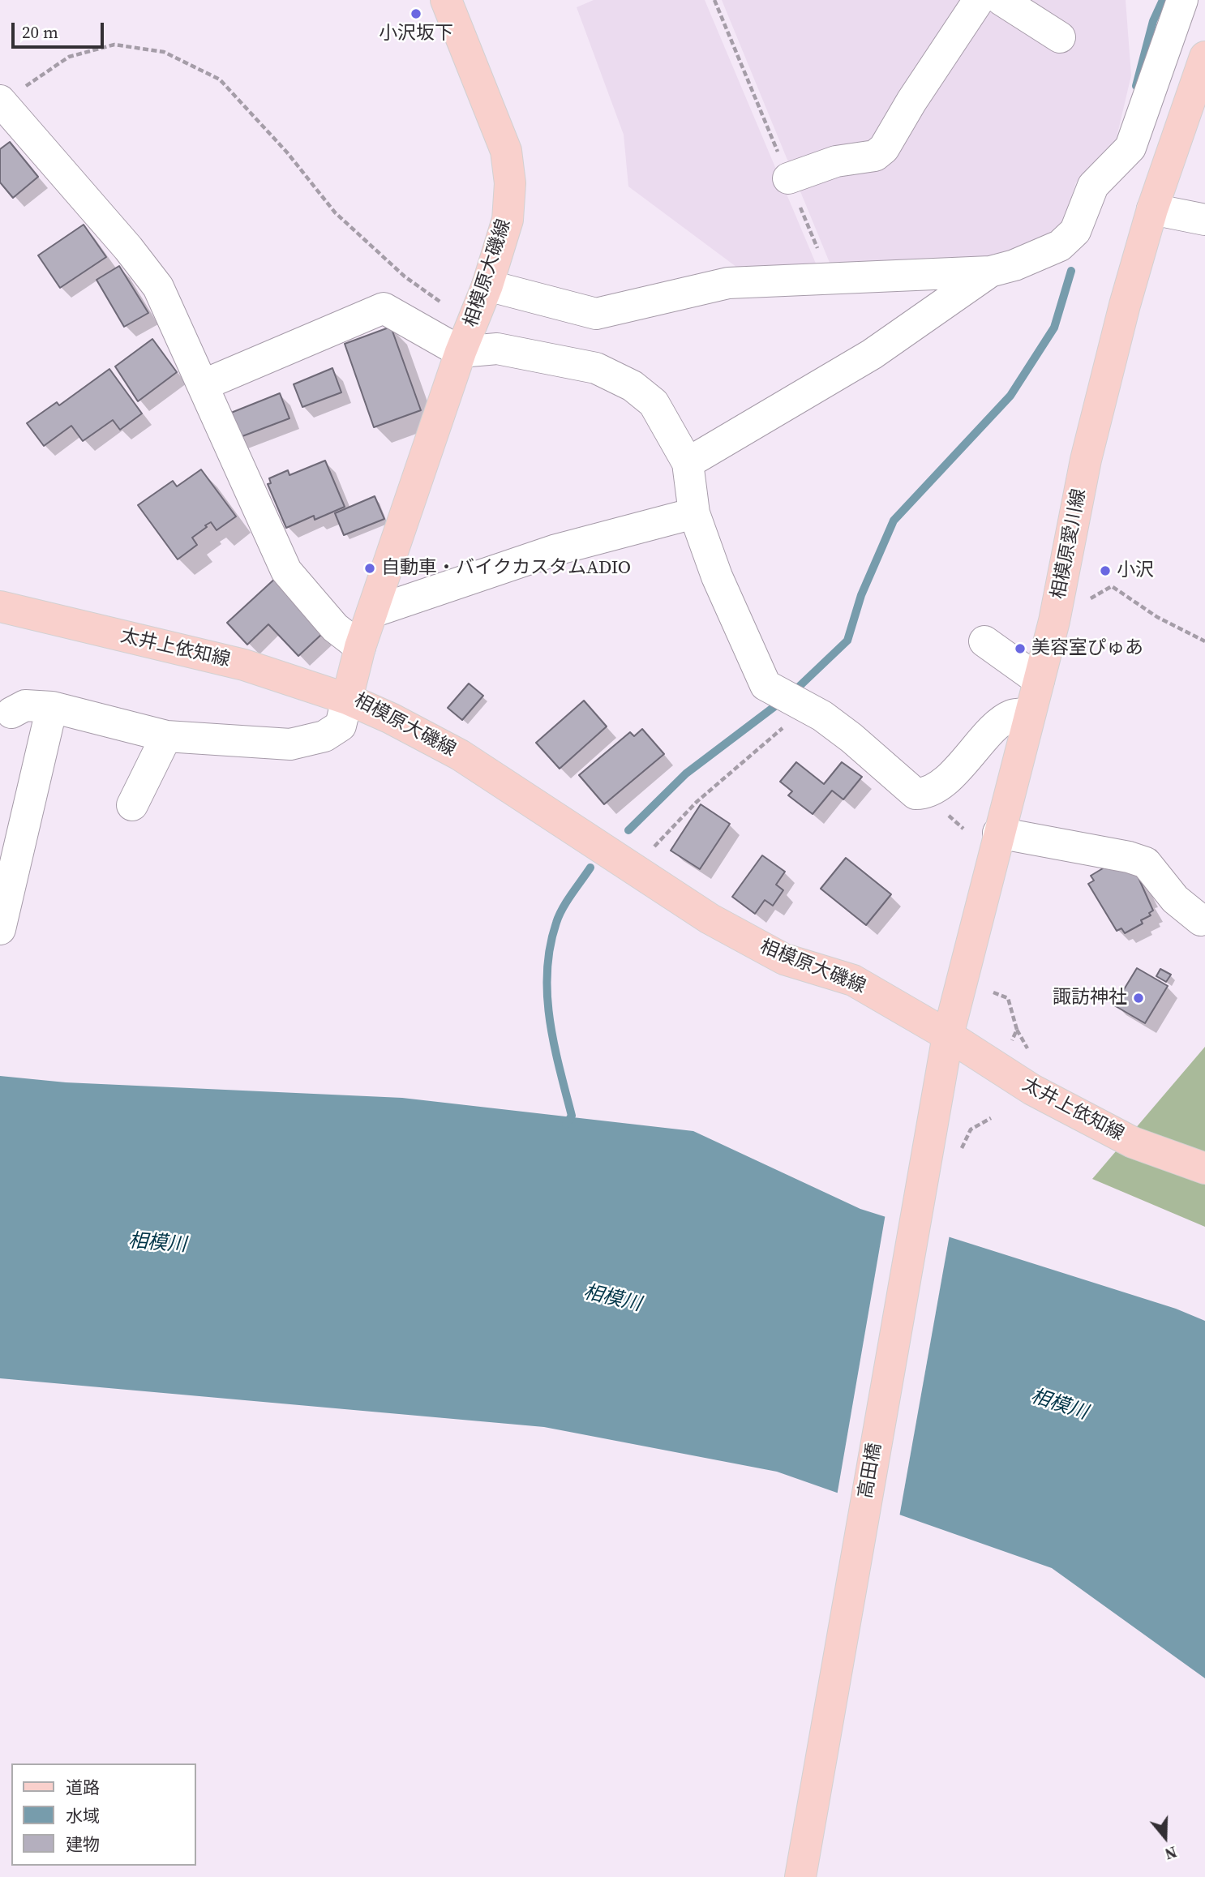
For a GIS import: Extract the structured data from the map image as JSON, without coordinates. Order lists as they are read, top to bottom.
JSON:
{
  "streets": {
    "main road": [
      "相模原大磯線",
      "相模原愛川線",
      "太井上依知線",
      "高田橋"
    ]
  },
  "crossings": [
    ["相模原大磯線", "相模原愛川線"],
    ["相模原大磯線", "太井上依知線"],
    ["相模原大磯線", "高田橋"],
    ["相模原愛川線", "太井上依知線"],
    ["相模原愛川線", "高田橋"],
    ["太井上依知線", "高田橋"]
  ],
  "water": ["相模川"],
  "places": [
    "小沢坂下",
    "自動車・バイクカスタムADIO",
    "小沢",
    "美容室ぴゅあ",
    "諏訪神社"
  ],
  "legend": ["道路", "水域", "建物"],
  "scale_bar": "20 m",
  "north": "bottom"
}
